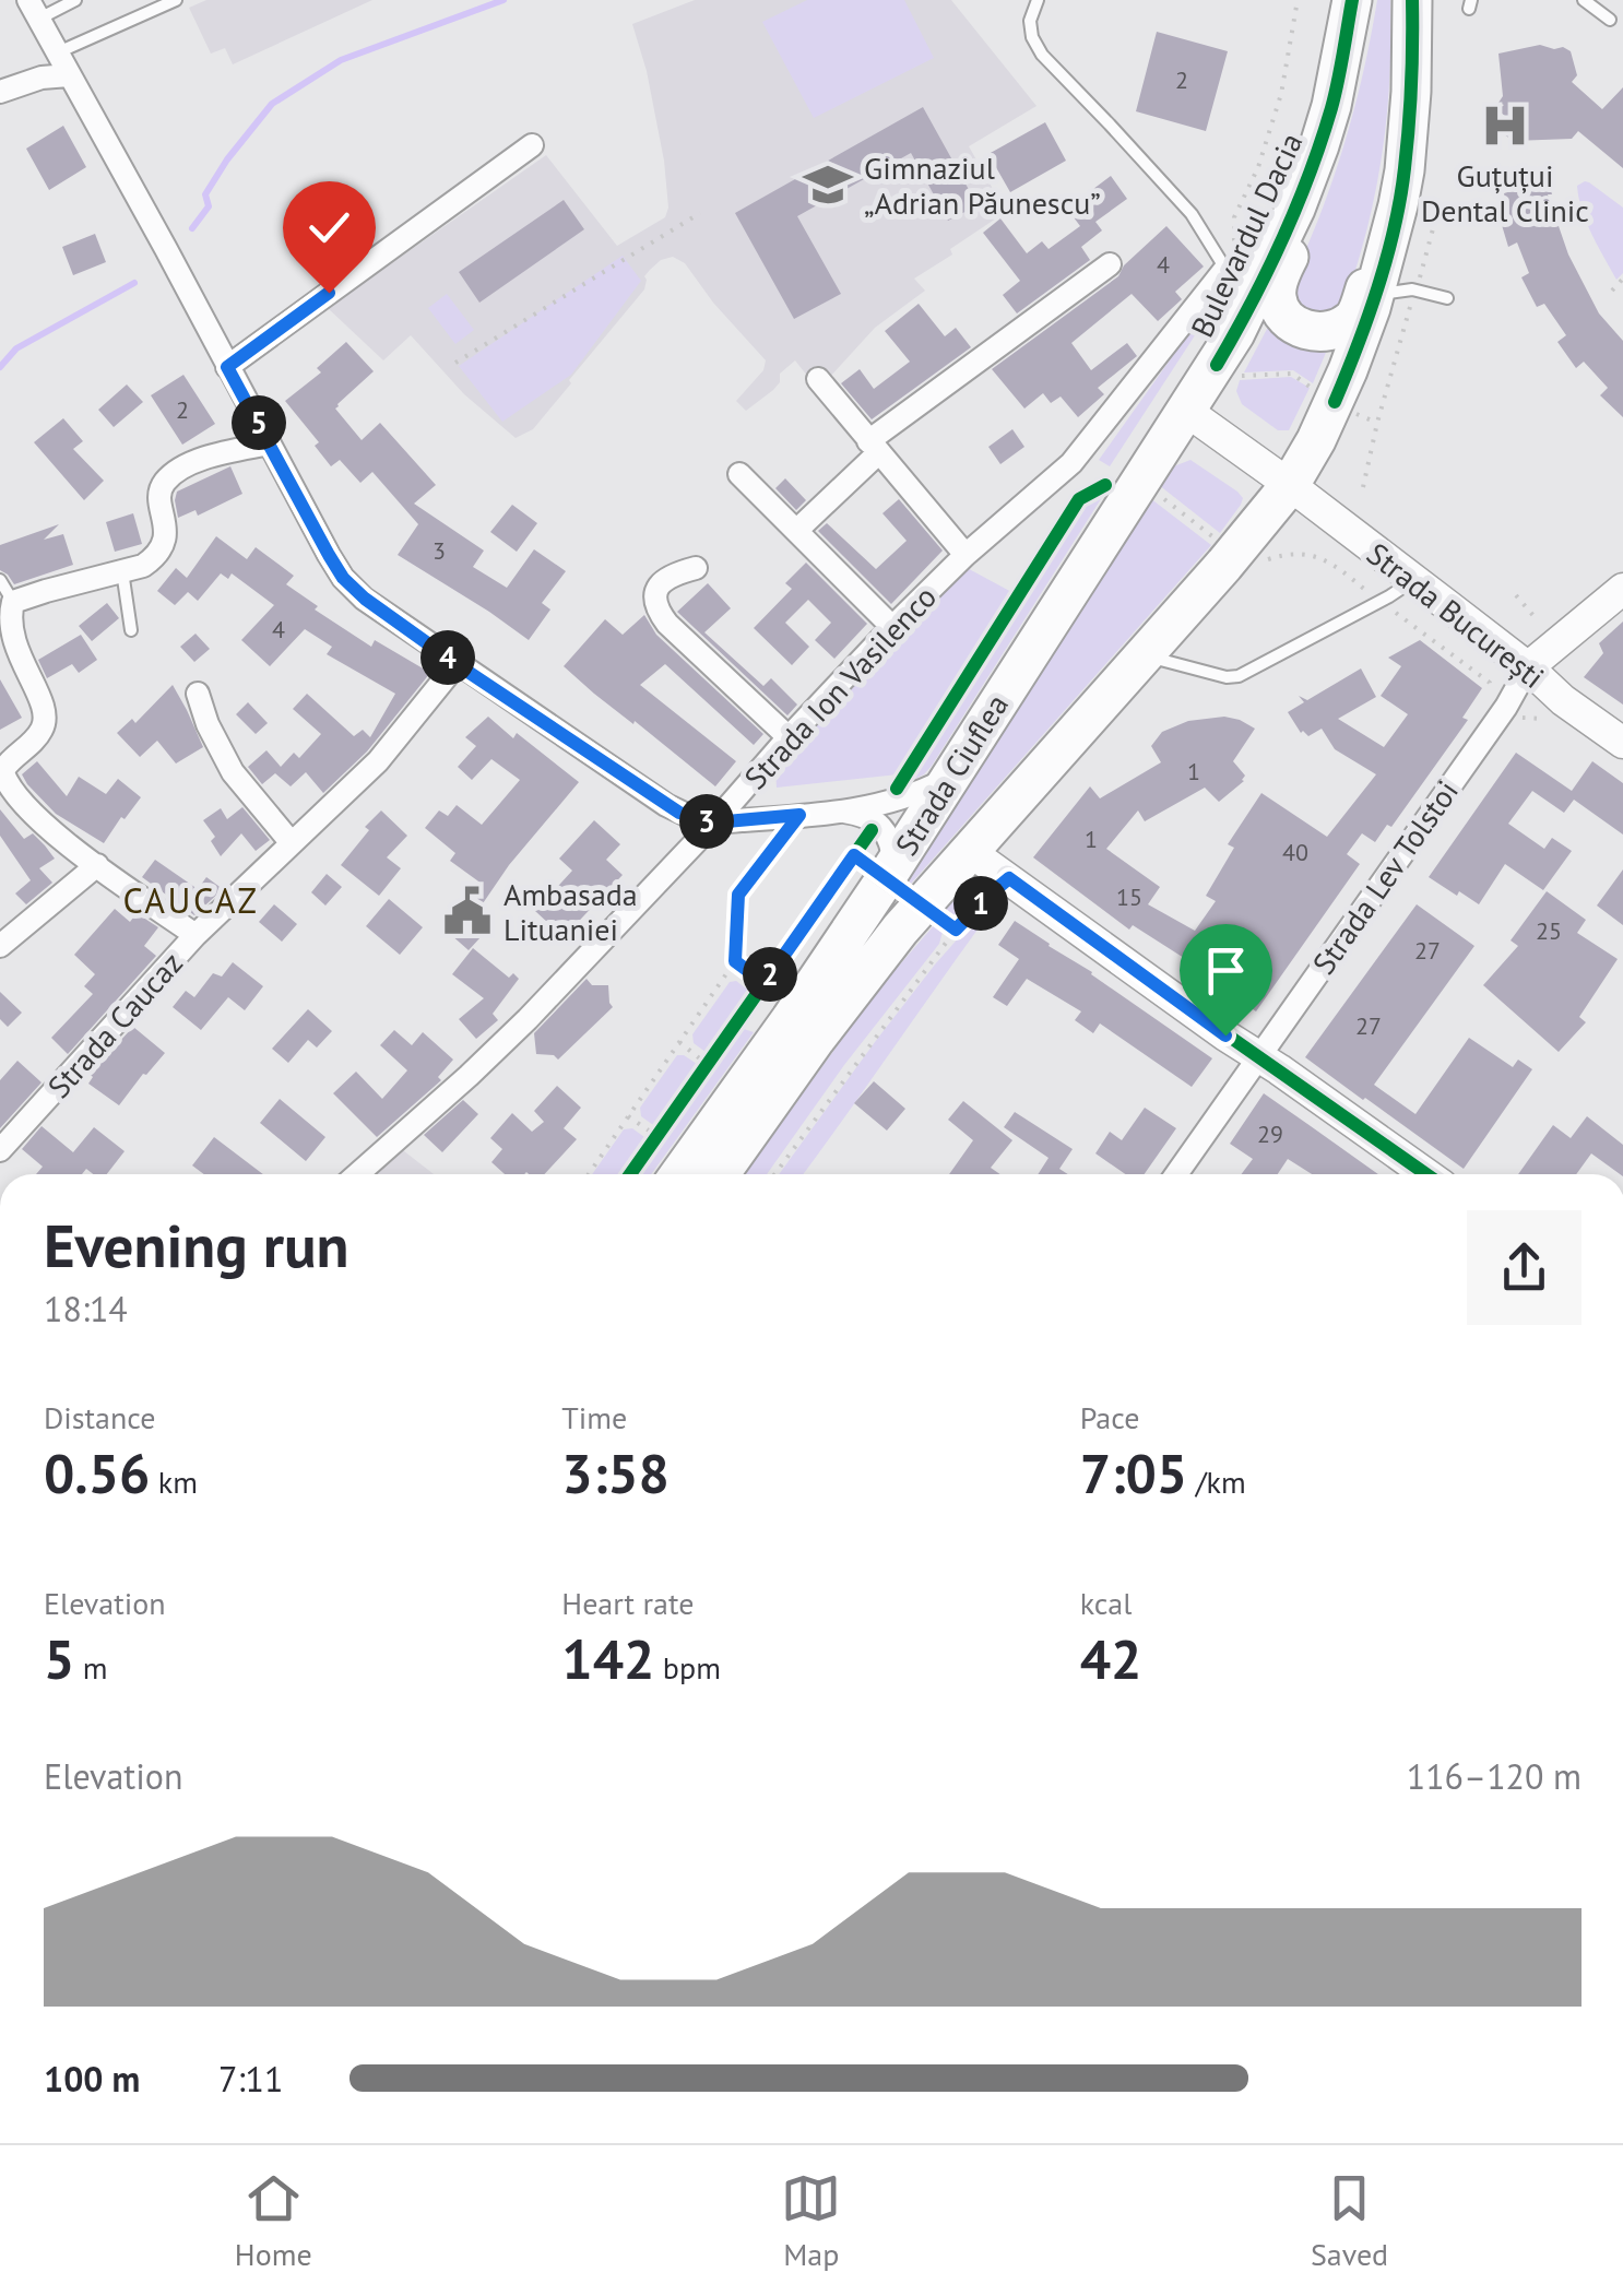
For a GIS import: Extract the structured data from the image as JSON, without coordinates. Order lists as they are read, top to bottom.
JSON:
{
  "streets": {
    "highway": ["Bulevardul Dacia", "Strada Ciuflea"],
    "main road": ["Strada București", "Strada Lev Tolstoi"],
    "street": ["Strada Ion Vasilenco", "Strada Caucaz"]
  },
  "crossings": [
    ["Bulevardul Dacia", "Strada București"],
    ["Bulevardul Dacia", "Strada Ion Vasilenco"],
    ["Bulevardul Dacia", "Strada Ciuflea"],
    ["Strada București", "Strada Ciuflea"],
    ["Strada București", "Strada Lev Tolstoi"]
  ],
  "districts": ["CAUCAZ"],
  "places": {
    "hospital": ["Guțuțui Dental Clinic"],
    "school or university": ["Gimnaziul „Adrian Păunescu”"],
    "public building": ["Ambasada Lituaniei"]
  },
  "house_numbers": [
    "2",
    "4",
    "2",
    "3",
    "4",
    "1",
    "1",
    "40",
    "15",
    "25",
    "27",
    "27",
    "29"
  ],
  "page": {
    "pins": [
      "5",
      "4",
      "3",
      "1",
      "2"
    ],
    "heading": ["Evening run", "18:14"],
    "stats": [
      ["Distance", "0.56 km"],
      ["Time", "3:58"],
      ["Pace", "7:05 /km"],
      ["Elevation", "5 m"],
      ["Heart rate", "142 bpm"],
      ["kcal", "42"]
    ],
    "chart": ["Elevation", "116–120 m"],
    "list": [
      {
        "name": "100 m",
        "note": "7:11"
      }
    ],
    "tabs": ["Home", "Map", "Saved"]
  }
}
